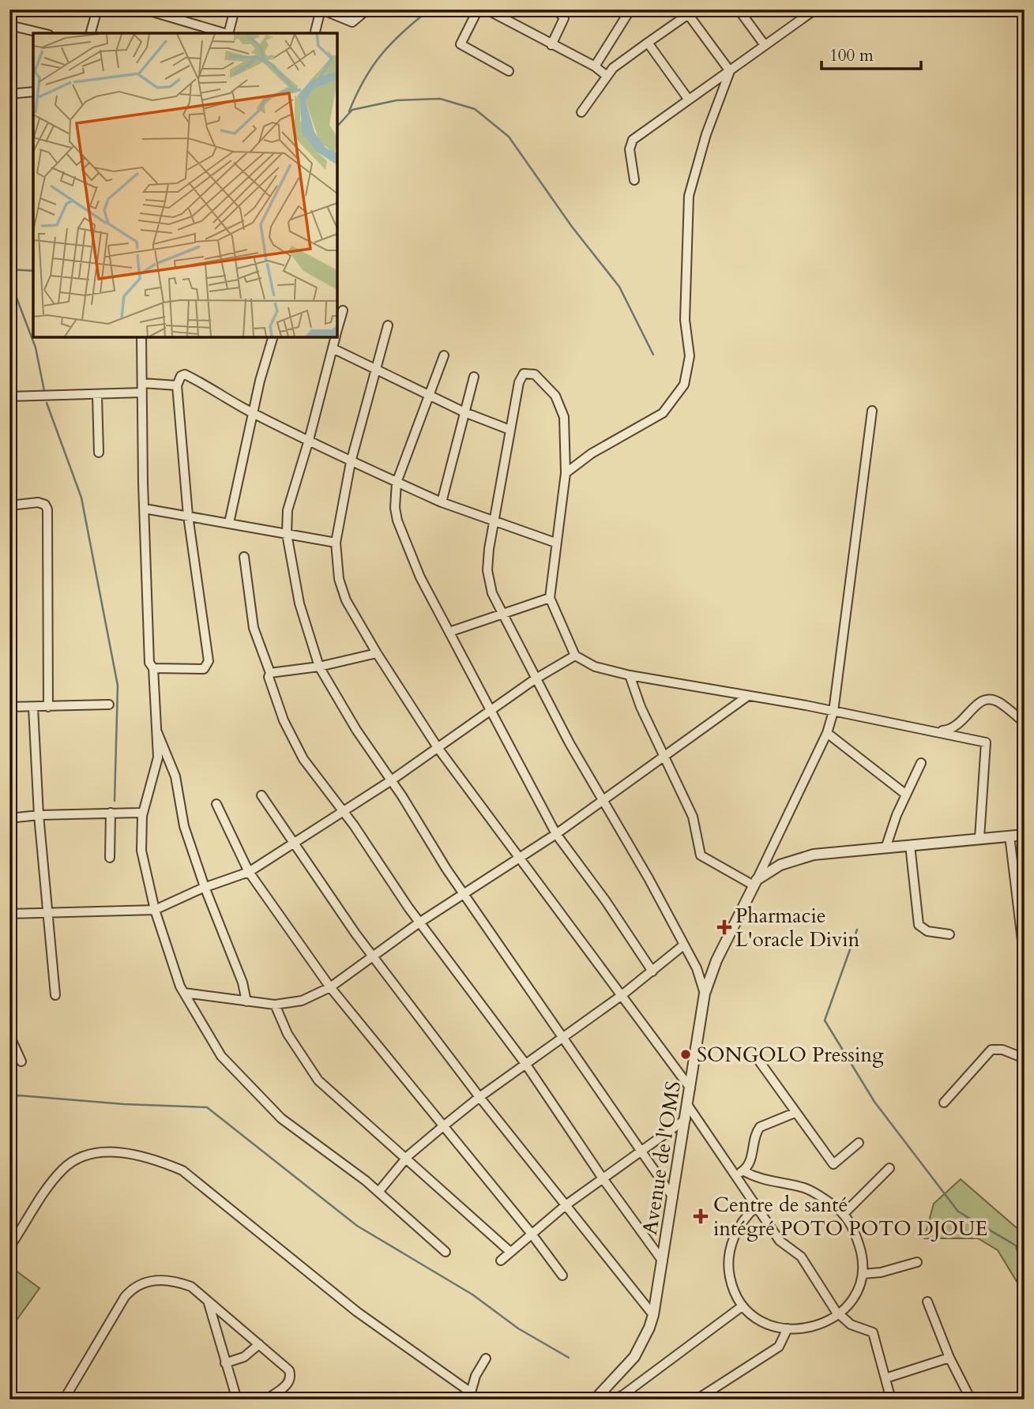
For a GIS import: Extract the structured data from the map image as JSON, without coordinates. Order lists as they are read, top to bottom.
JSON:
{
  "streets": {
    "street": ["Avenue de l'OMS"]
  },
  "places": {
    "health": ["Pharmacie L'oracle Divin", "Centre de santé intégré POTO POTO DJOUE"],
    "other": ["SONGOLO Pressing"]
  },
  "scale_bar": "100 m"
}
